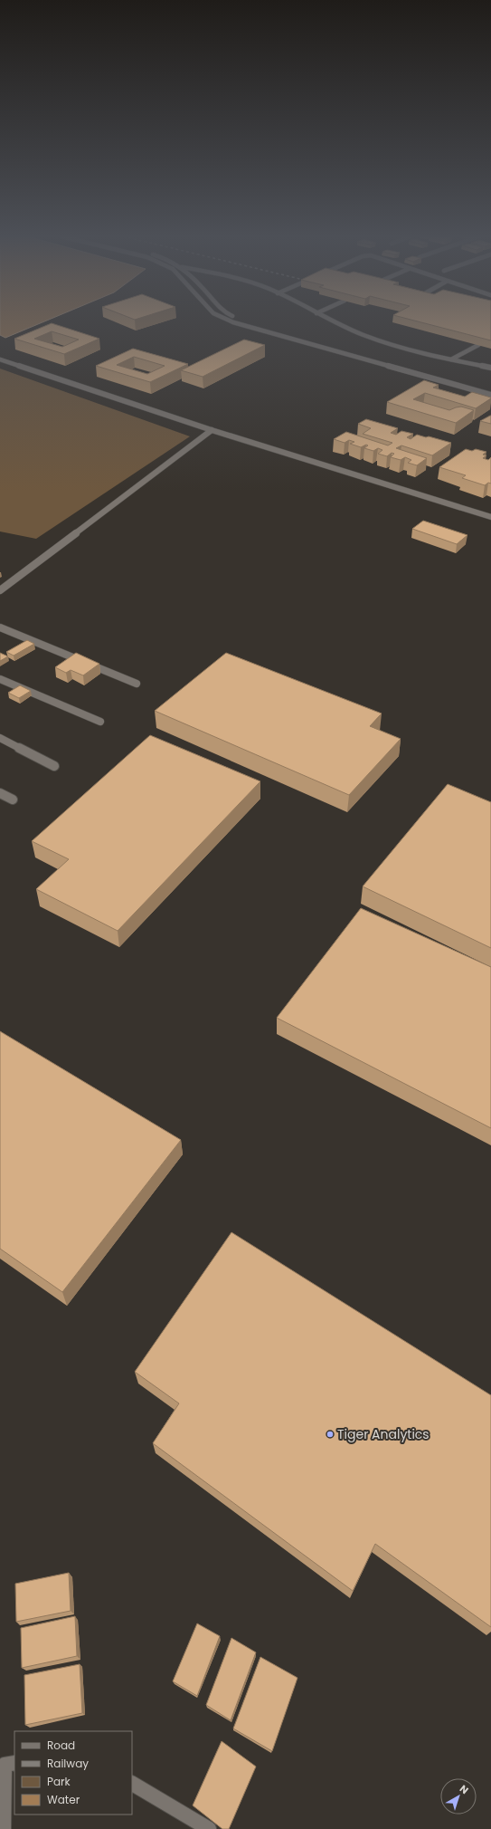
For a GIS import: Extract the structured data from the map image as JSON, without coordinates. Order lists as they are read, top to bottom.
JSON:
{
  "places": ["Tiger Analytics"],
  "legend": [
    "Road",
    "Railway",
    "Park",
    "Water"
  ],
  "north": "top right"
}
